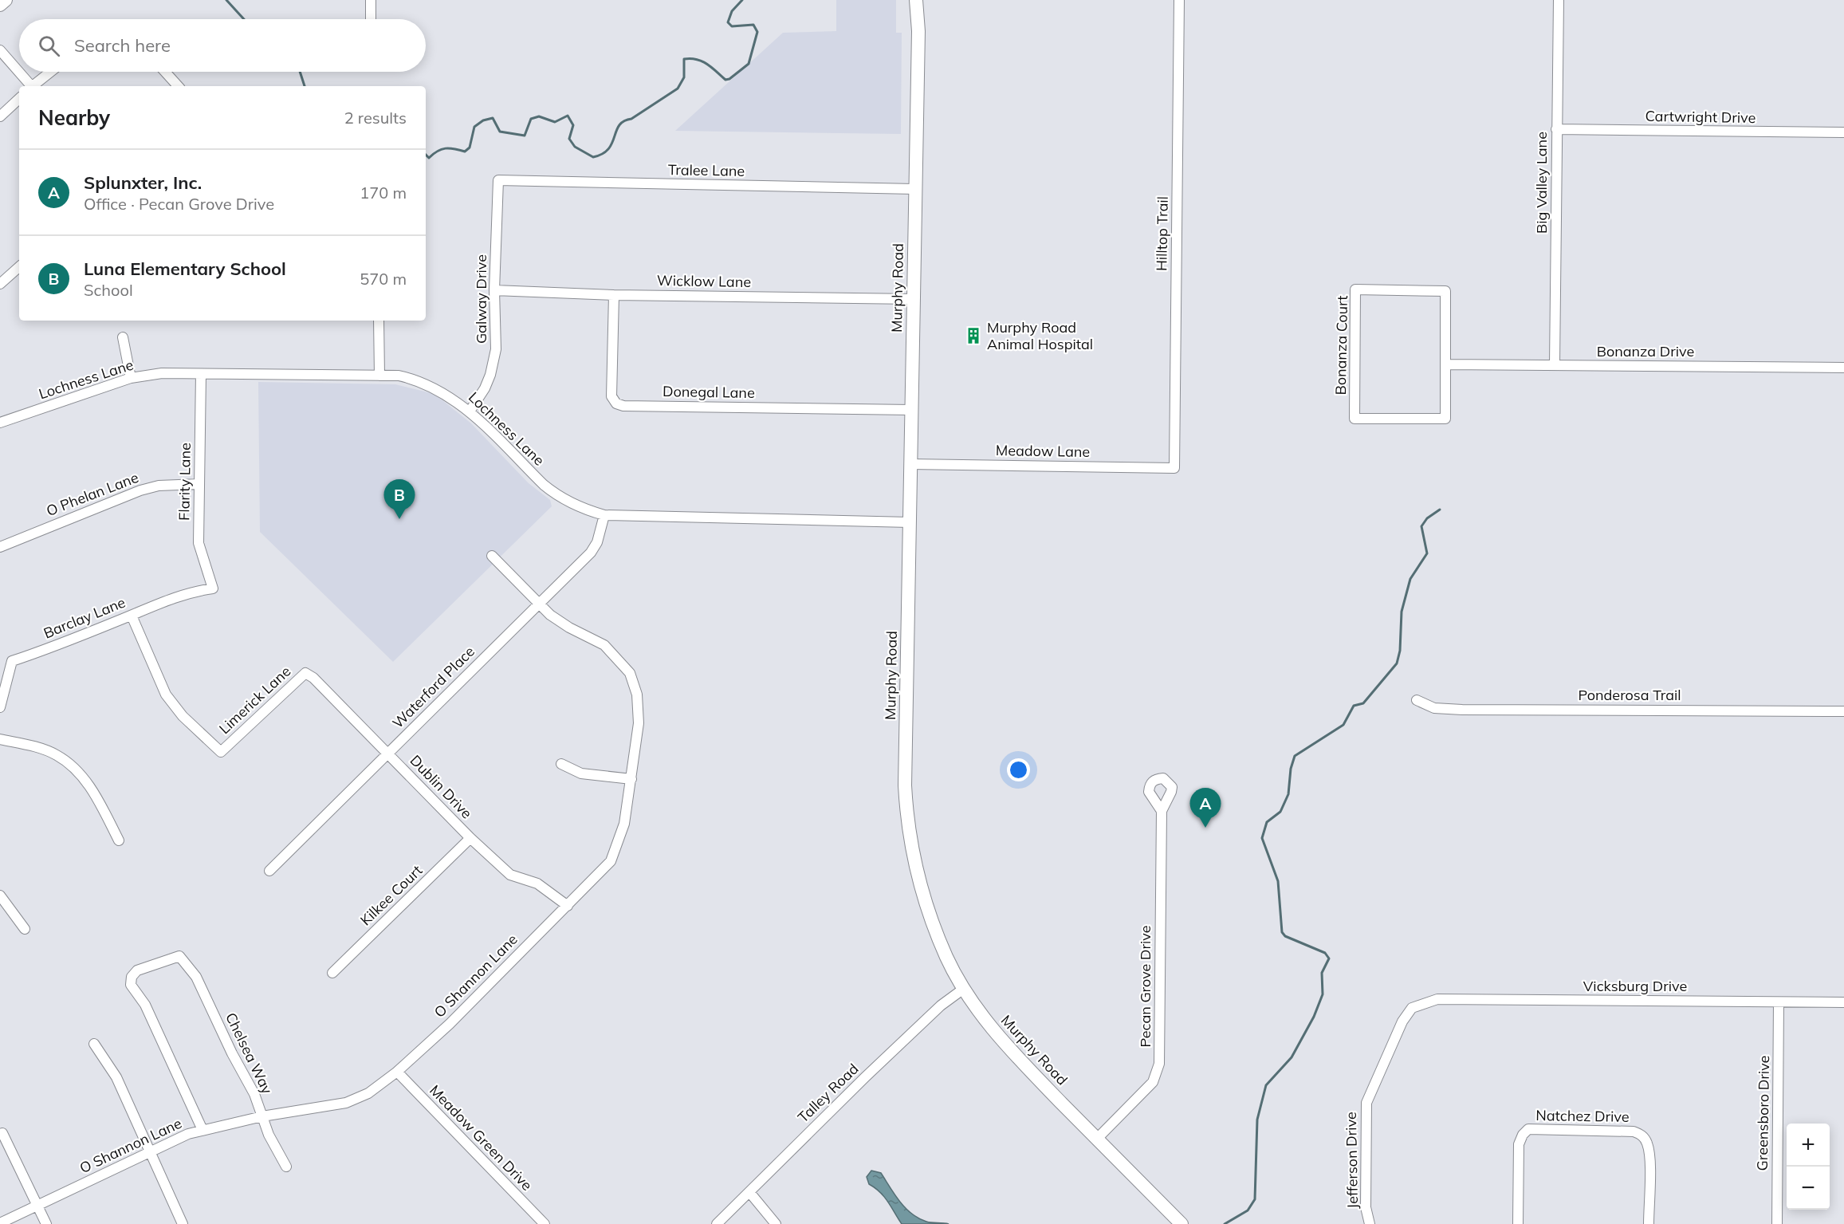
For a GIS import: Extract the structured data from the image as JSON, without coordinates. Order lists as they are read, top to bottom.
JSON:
{
  "streets": {
    "main road": ["Murphy Road"],
    "street": [
      "Cartwright Drive",
      "Tralee Lane",
      "Big Valley Lane",
      "Hilltop Trail",
      "Wicklow Lane",
      "Galway Drive",
      "Bonanza Court",
      "Bonanza Drive",
      "Lochness Lane",
      "Donegal Lane",
      "Meadow Lane",
      "Flarity Lane",
      "O Phelan Lane",
      "Barclay Lane",
      "Waterford Place",
      "Ponderosa Trail",
      "Limerick Lane",
      "Dublin Drive",
      "Kilkee Court",
      "O Shannon Lane",
      "Pecan Grove Drive",
      "Vicksburg Drive",
      "Chelsea Way",
      "Talley Road",
      "Greensboro Drive",
      "Natchez Drive",
      "Meadow Green Drive",
      "Jefferson Drive"
    ]
  },
  "crossings": [
    ["Cartwright Drive", "Big Valley Lane"],
    ["Tralee Lane", "Murphy Road"],
    ["Tralee Lane", "Galway Drive"],
    ["Big Valley Lane", "Bonanza Drive"],
    ["Hilltop Trail", "Meadow Lane"],
    ["Wicklow Lane", "Murphy Road"],
    ["Wicklow Lane", "Galway Drive"],
    ["Wicklow Lane", "Donegal Lane"],
    ["Murphy Road", "Lochness Lane"],
    ["Murphy Road", "Donegal Lane"],
    ["Murphy Road", "Meadow Lane"],
    ["Murphy Road", "Pecan Grove Drive"],
    ["Murphy Road", "Talley Road"],
    ["Galway Drive", "Lochness Lane"],
    ["Bonanza Court", "Bonanza Drive"],
    ["Lochness Lane", "Flarity Lane"],
    ["Lochness Lane", "Waterford Place"],
    ["Flarity Lane", "O Phelan Lane"],
    ["Flarity Lane", "Barclay Lane"],
    ["Barclay Lane", "Limerick Lane"],
    ["Waterford Place", "Dublin Drive"],
    ["Waterford Place", "O Shannon Lane"],
    ["Limerick Lane", "Dublin Drive"],
    ["Dublin Drive", "Kilkee Court"],
    ["Dublin Drive", "O Shannon Lane"],
    ["O Shannon Lane", "Chelsea Way"],
    ["O Shannon Lane", "Meadow Green Drive"],
    ["Vicksburg Drive", "Greensboro Drive"],
    ["Vicksburg Drive", "Jefferson Drive"]
  ],
  "places": {
    "building": ["Murphy Road Animal Hospital"]
  },
  "page": {
    "search": "Search here",
    "heading": ["Nearby", "2 results"],
    "list": [
      {
        "mark": "A",
        "name": "Splunxter, Inc.",
        "note": "Office · Pecan Grove Drive",
        "value": "170 m"
      },
      {
        "mark": "B",
        "name": "Luna Elementary School",
        "note": "School",
        "value": "570 m"
      }
    ],
    "pins": ["B", "A"],
    "map_buttons": ["+", "−"]
  }
}
